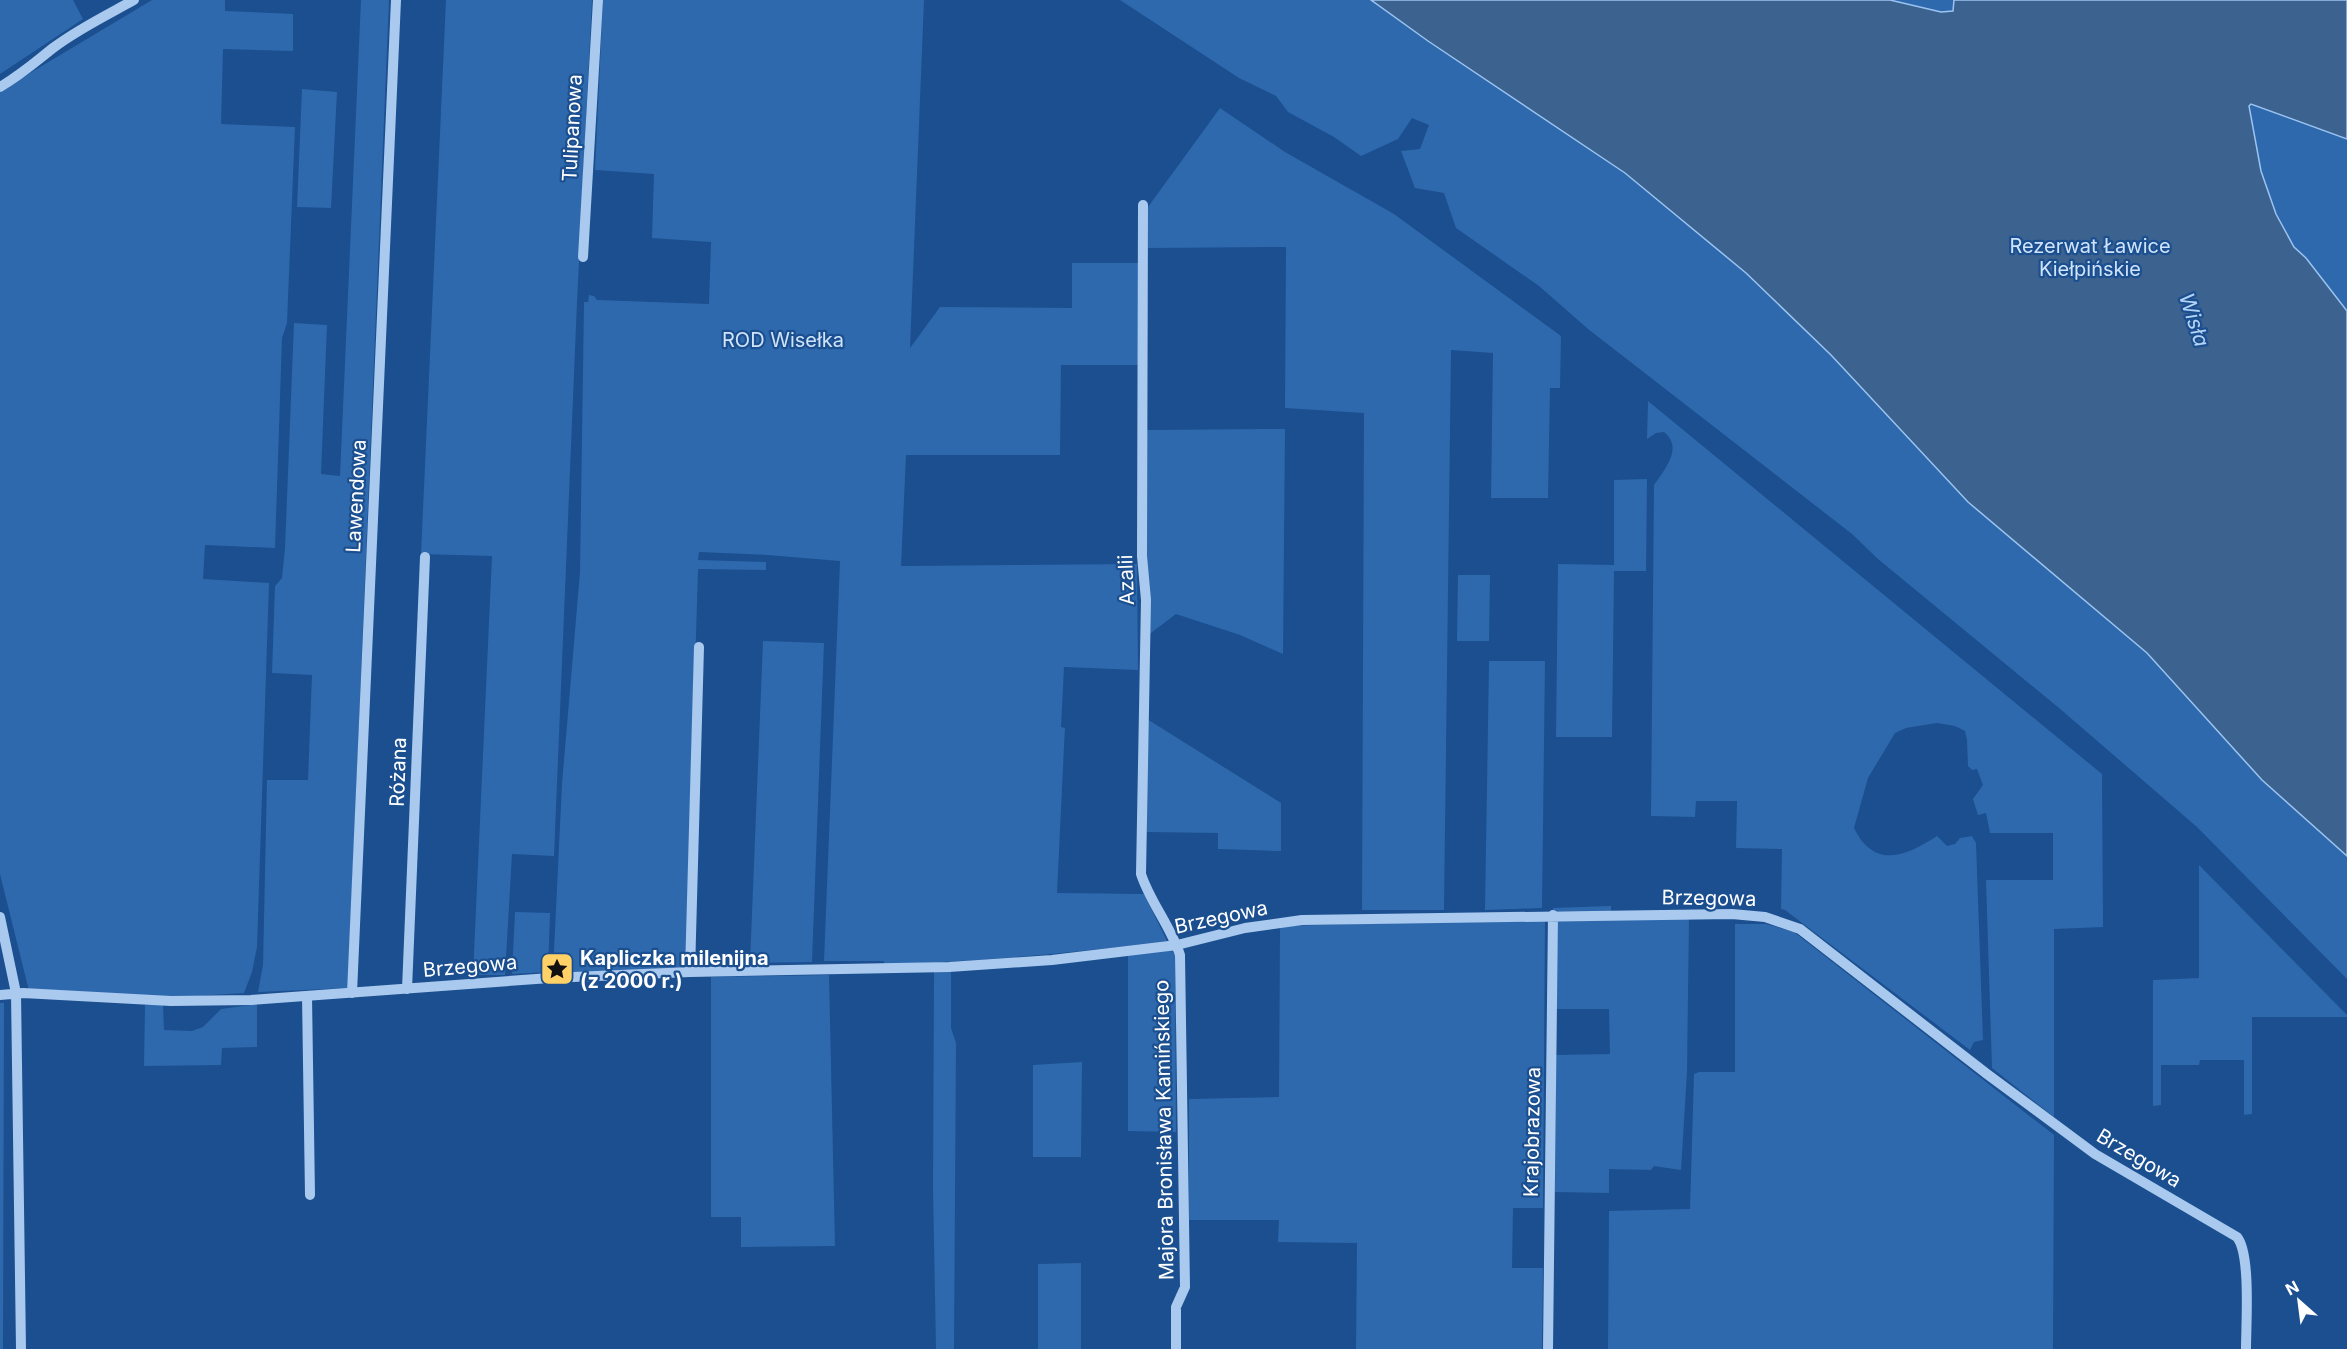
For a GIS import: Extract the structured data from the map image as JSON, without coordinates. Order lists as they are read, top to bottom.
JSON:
{
  "streets": {
    "street": [
      "Tulipanowa",
      "Lawendowa",
      "Azalii",
      "Różana",
      "Brzegowa",
      "Majora Bronisława Kamińskiego",
      "Krajobrazowa"
    ]
  },
  "crossings": [
    ["Lawendowa", "Brzegowa"],
    ["Azalii", "Brzegowa"],
    ["Azalii", "Majora Bronisława Kamińskiego"],
    ["Różana", "Brzegowa"],
    ["Brzegowa", "Majora Bronisława Kamińskiego"],
    ["Brzegowa", "Krajobrazowa"]
  ],
  "water": ["Wisła"],
  "parks": ["Rezerwat Ławice Kiełpińskie", "ROD Wisełka"],
  "places": {
    "place": ["Kapliczka milenijna (z 2000 r.)"]
  },
  "north": "top left"
}
